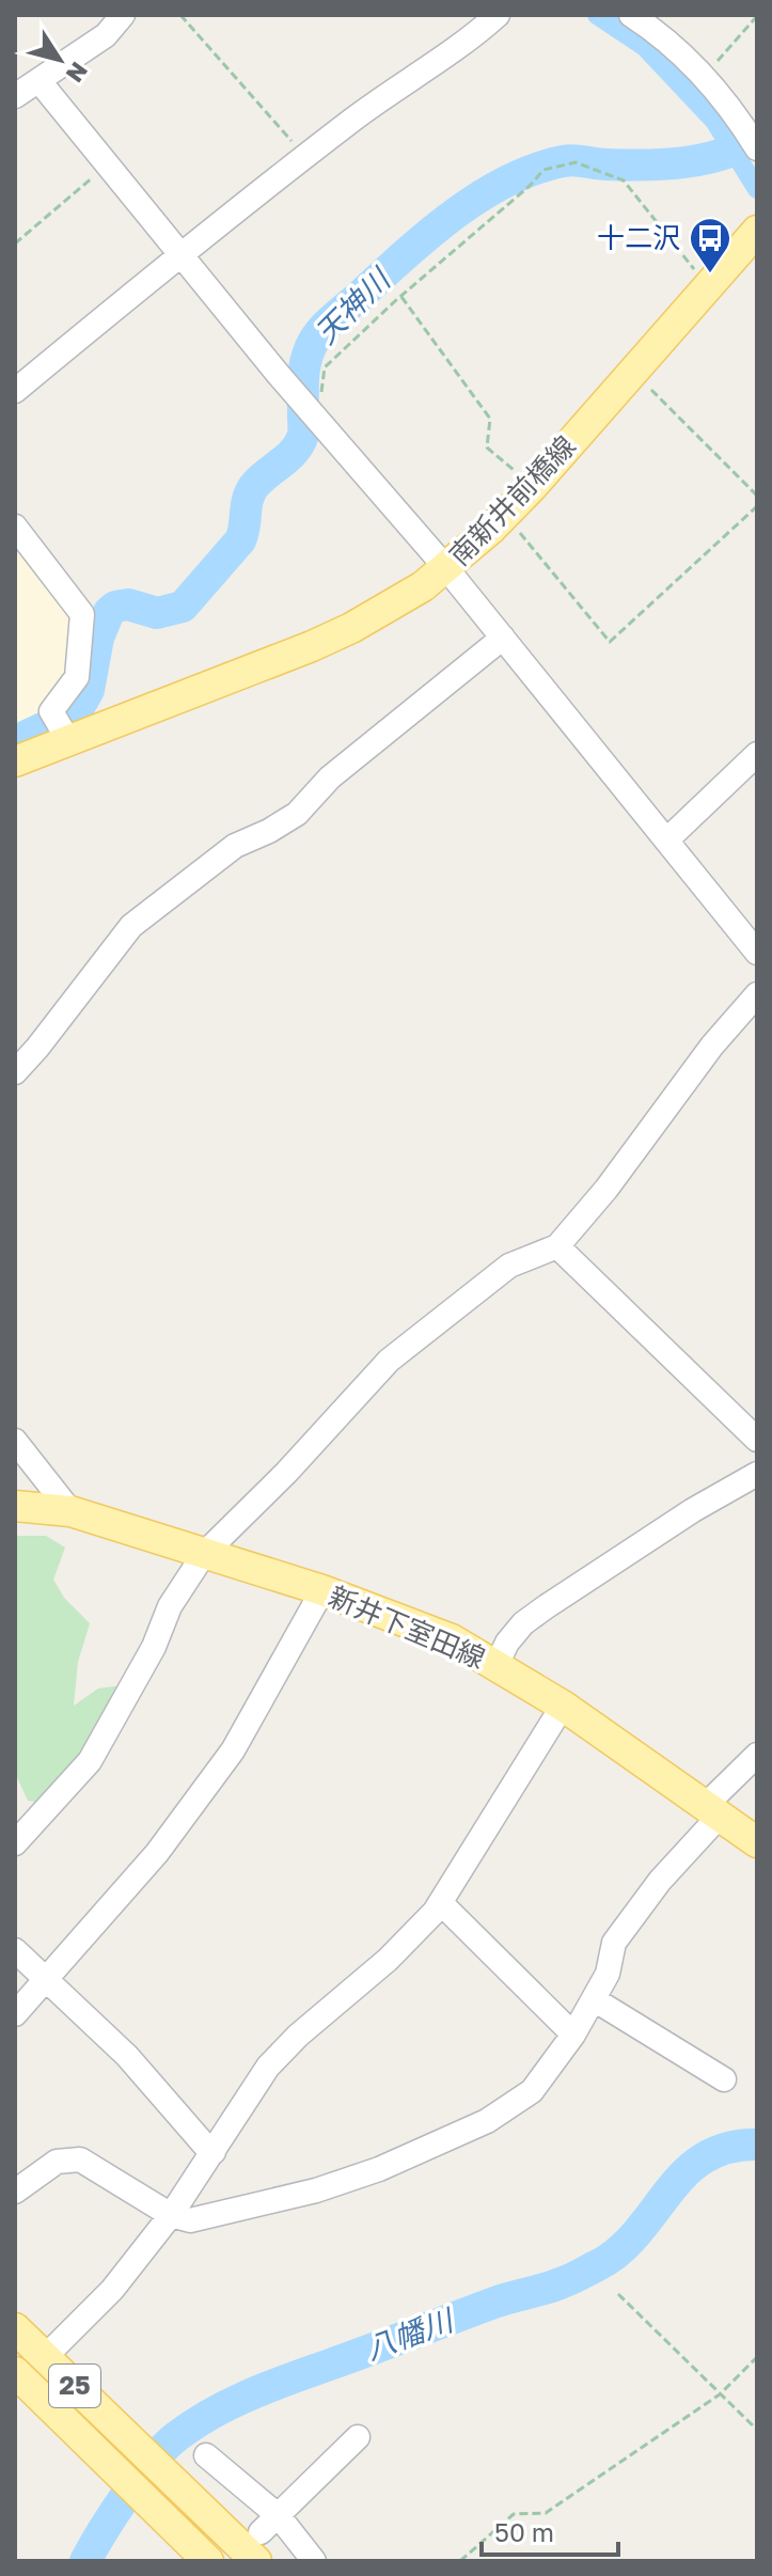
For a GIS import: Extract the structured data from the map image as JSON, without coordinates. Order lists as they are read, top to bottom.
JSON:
{
  "streets": {
    "main road": ["南新井前橋線", "新井下室田線", "25"]
  },
  "water": ["天神川", "八幡川"],
  "places": {
    "bus stop": ["十二沢"]
  },
  "scale_bar": "50 m",
  "north": "bottom right"
}
